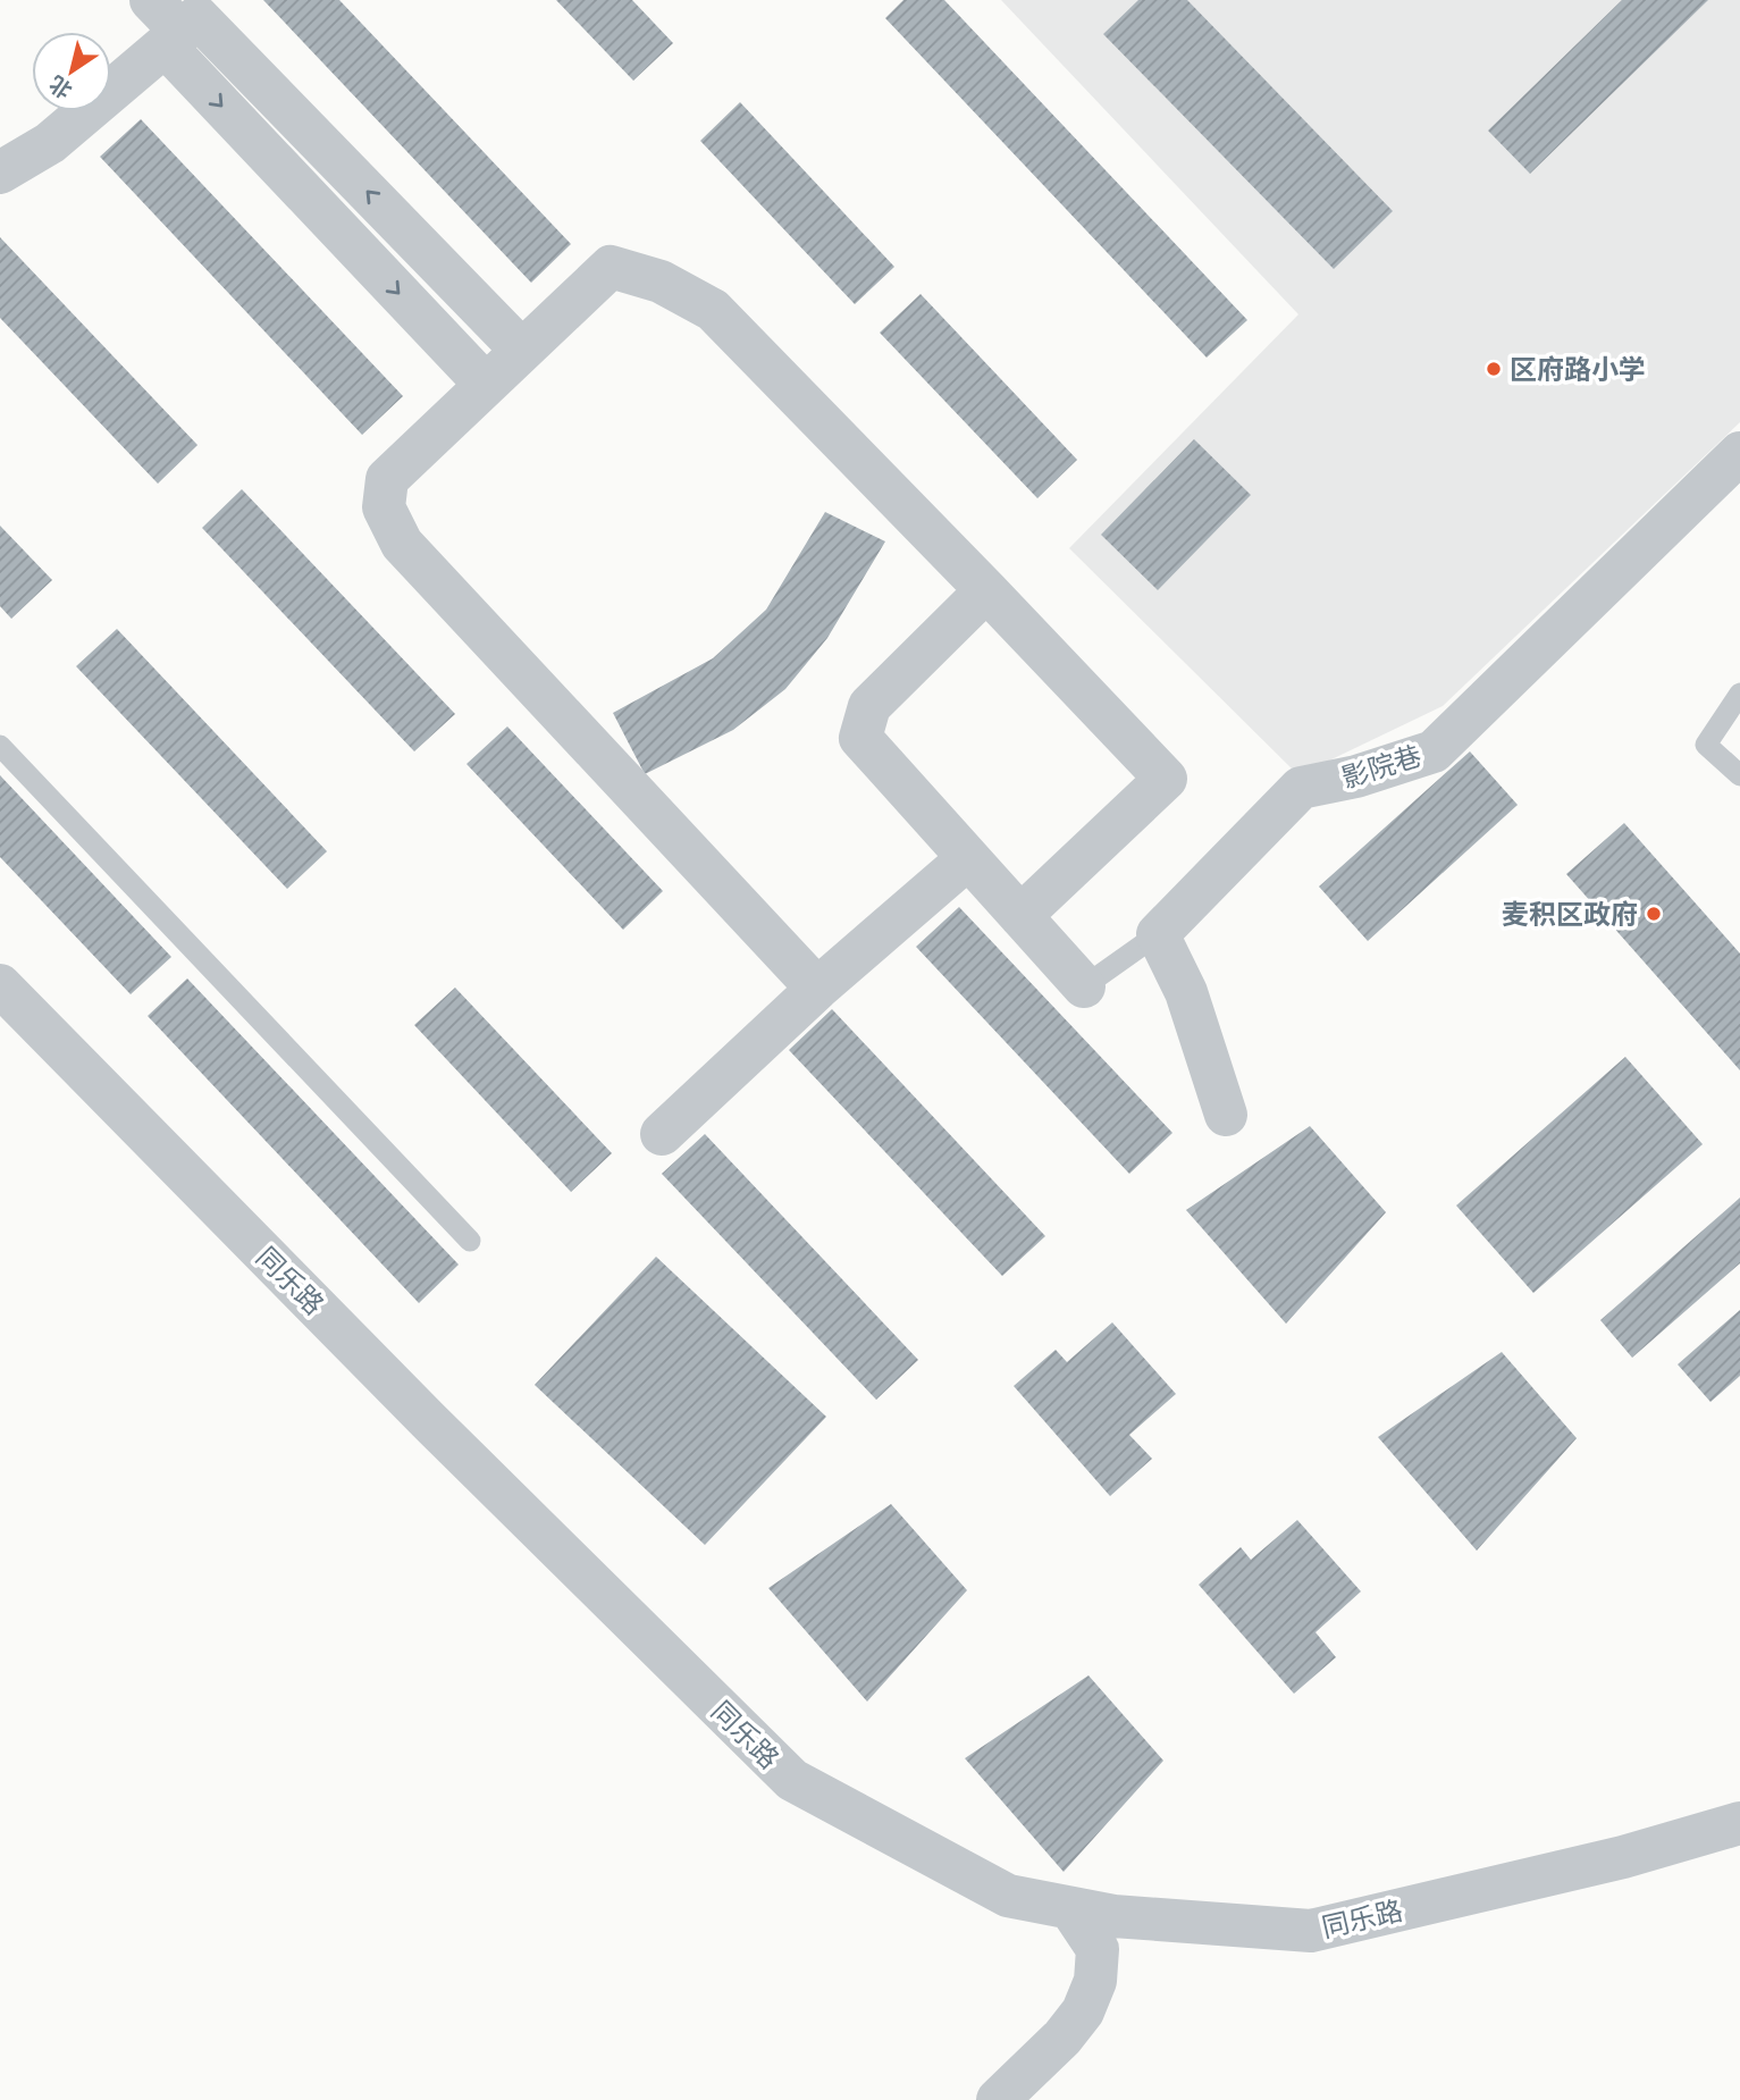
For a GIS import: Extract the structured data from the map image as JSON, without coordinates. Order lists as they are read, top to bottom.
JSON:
{
  "streets": {
    "street": ["影院巷", "同乐路"]
  },
  "places": ["区府路小学", "麦积区政府"],
  "north": "bottom left"
}
